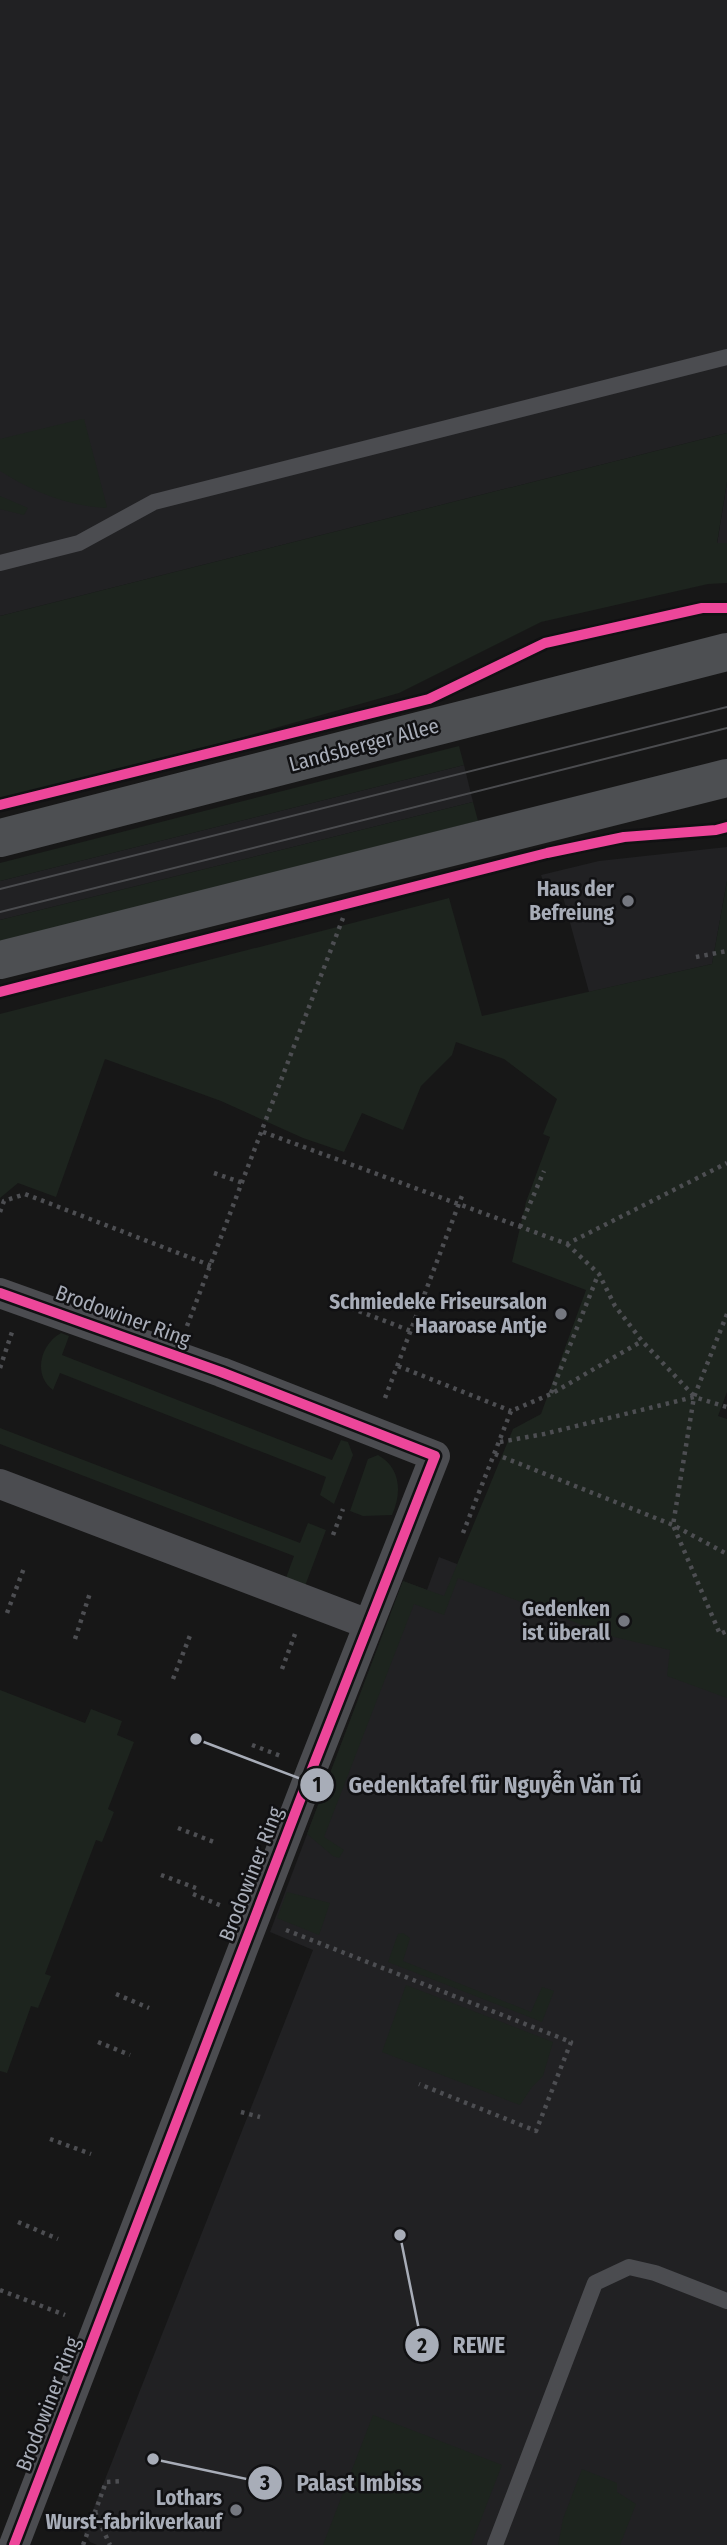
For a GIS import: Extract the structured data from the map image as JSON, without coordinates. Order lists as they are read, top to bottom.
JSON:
{
  "streets": {
    "main road": ["Landsberger Allee"],
    "street": ["Brodowiner Ring"]
  },
  "places": [
    "Haus der Befreiung",
    "Schmiedeke Friseursalon Haaroase Antje",
    "Gedenken ist überall",
    "Gedenktafel für Nguyễn Văn Tú",
    "REWE",
    "Palast Imbiss",
    "Lothars Wurst-fabrikverkauf"
  ]
}
